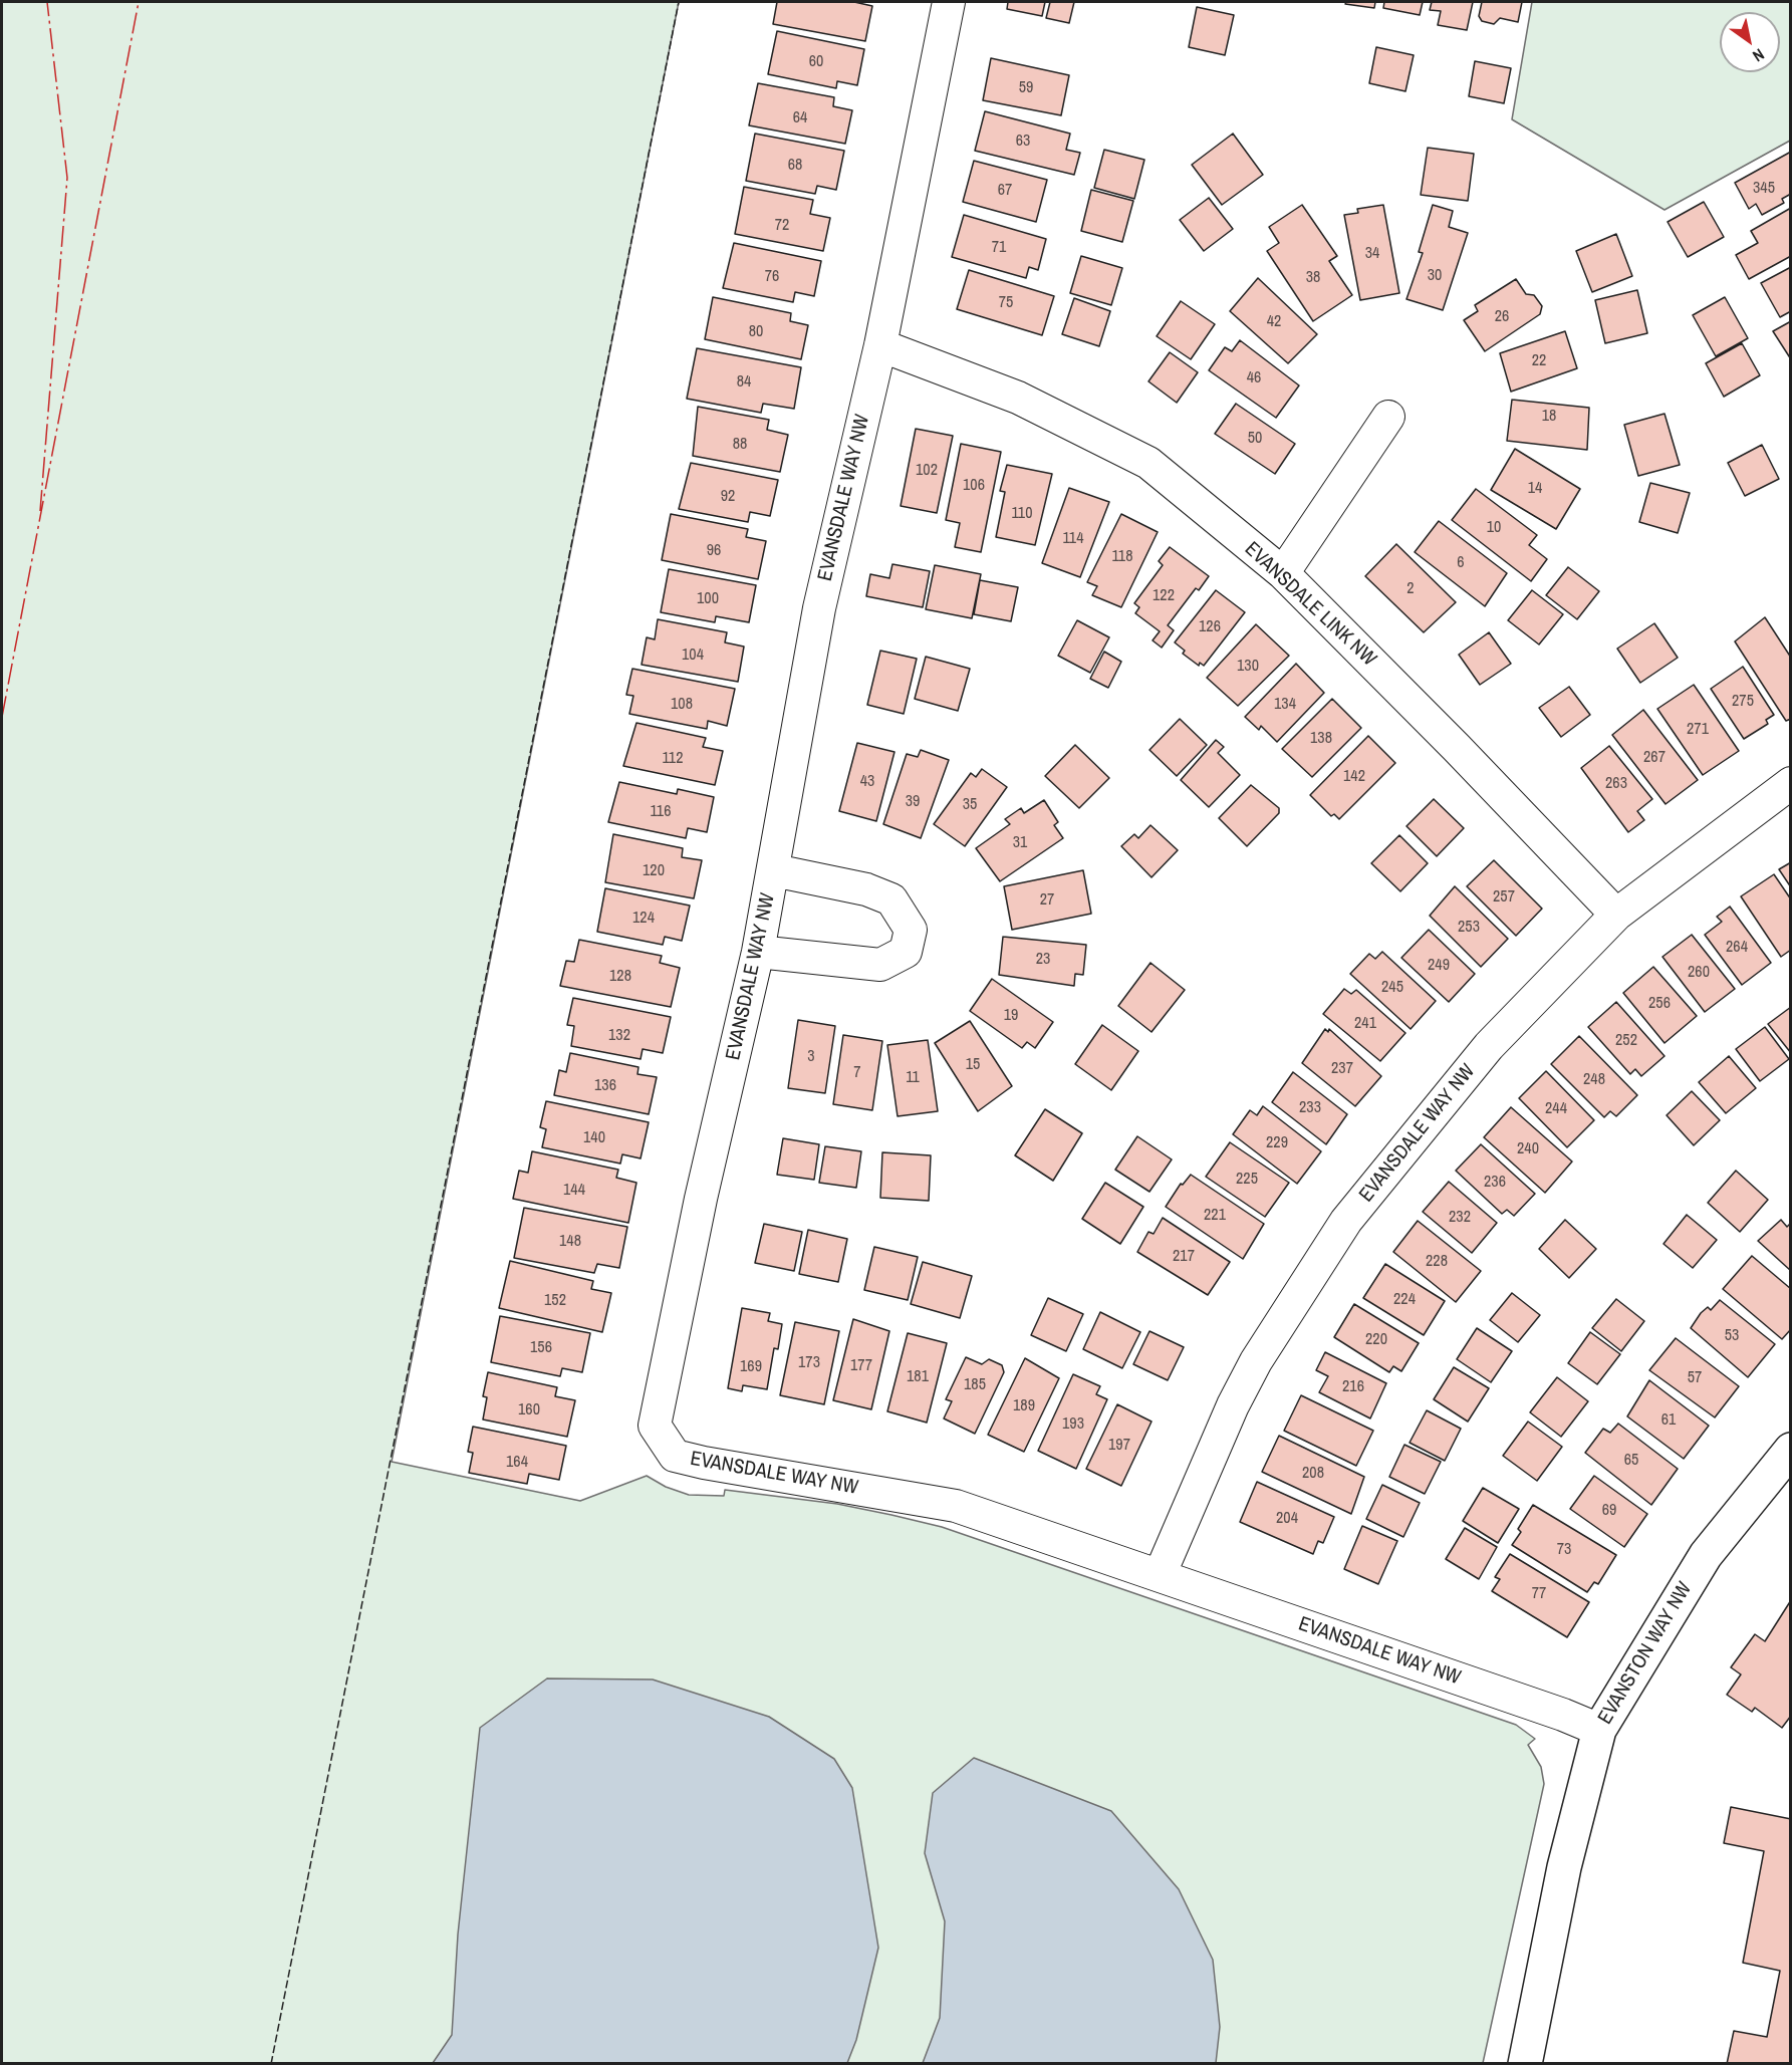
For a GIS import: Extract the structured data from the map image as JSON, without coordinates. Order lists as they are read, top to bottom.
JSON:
{
  "streets": {
    "street": ["EVANSDALE WAY NW", "EVANSDALE LINK NW", "EVANSTON WAY NW"]
  },
  "crossings": [
    ["EVANSDALE WAY NW", "EVANSDALE LINK NW"],
    ["EVANSDALE WAY NW", "EVANSTON WAY NW"]
  ],
  "house_numbers": [
    "60",
    "59",
    "64",
    "63",
    "68",
    "345",
    "67",
    "72",
    "71",
    "34",
    "30",
    "76",
    "38",
    "75",
    "26",
    "42",
    "80",
    "22",
    "46",
    "84",
    "18",
    "50",
    "88",
    "102",
    "106",
    "14",
    "92",
    "110",
    "10",
    "114",
    "96",
    "118",
    "6",
    "2",
    "122",
    "100",
    "126",
    "104",
    "130",
    "275",
    "108",
    "134",
    "271",
    "138",
    "267",
    "112",
    "142",
    "43",
    "263",
    "39",
    "35",
    "116",
    "31",
    "120",
    "257",
    "27",
    "124",
    "253",
    "264",
    "23",
    "249",
    "260",
    "128",
    "245",
    "256",
    "19",
    "241",
    "132",
    "252",
    "3",
    "15",
    "237",
    "7",
    "11",
    "248",
    "136",
    "233",
    "244",
    "140",
    "229",
    "240",
    "225",
    "236",
    "144",
    "221",
    "232",
    "148",
    "217",
    "228",
    "224",
    "152",
    "53",
    "220",
    "156",
    "173",
    "177",
    "169",
    "181",
    "57",
    "185",
    "216",
    "189",
    "160",
    "61",
    "193",
    "197",
    "65",
    "164",
    "208",
    "69",
    "204",
    "73",
    "77"
  ],
  "north": "bottom right"
}
